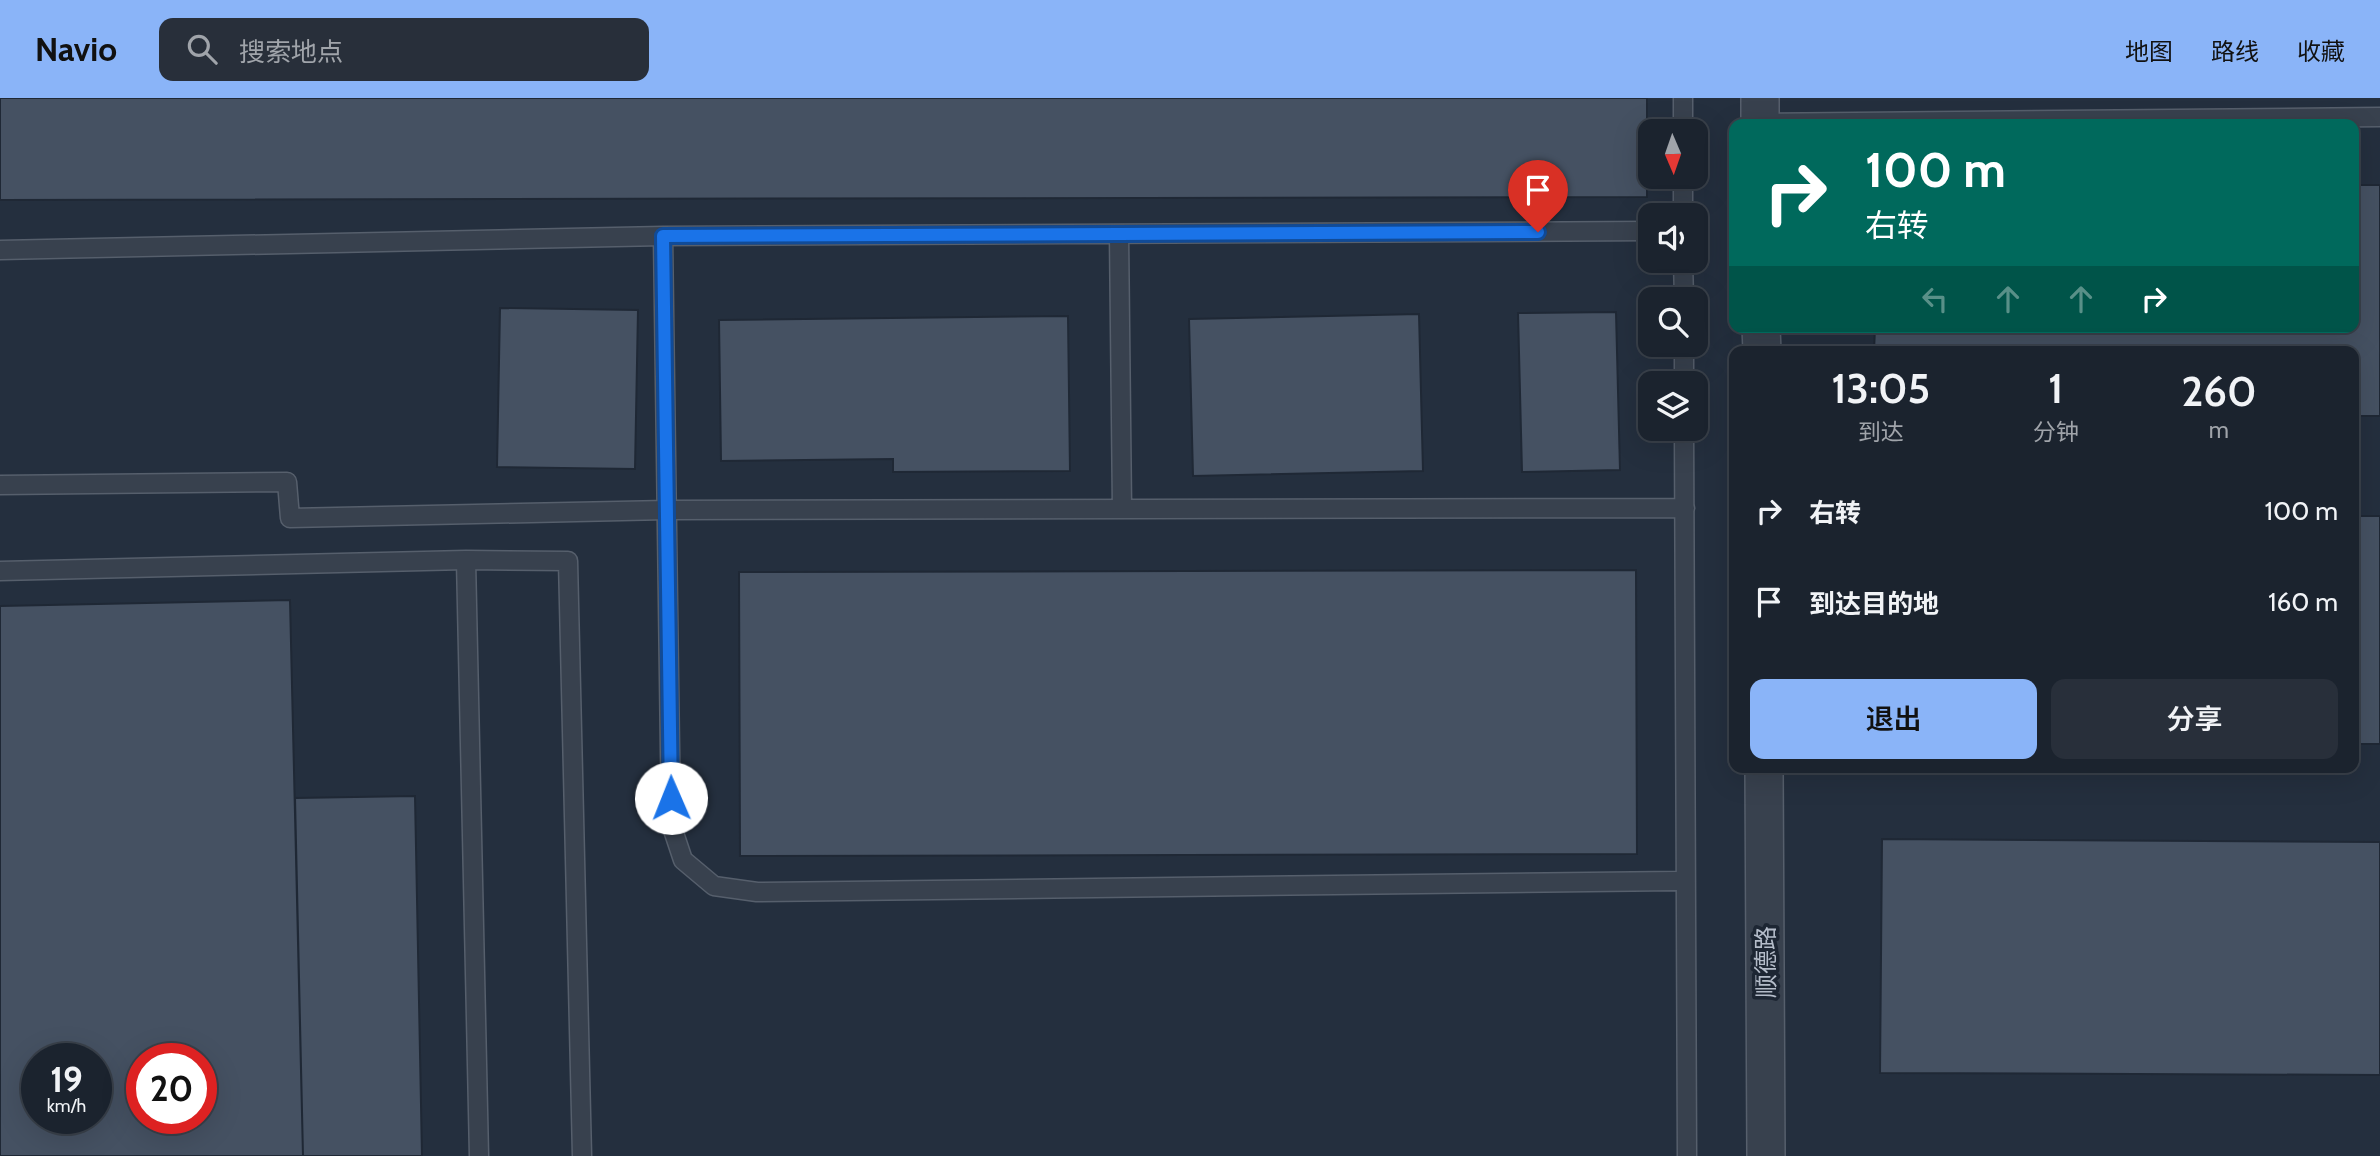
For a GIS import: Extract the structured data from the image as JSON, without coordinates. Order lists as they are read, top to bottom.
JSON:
{
  "streets": {
    "street": ["顺德路"]
  },
  "north": "bottom",
  "page": {
    "header": "Navio",
    "search": "搜索地点",
    "nav": ["地图", "路线", "收藏"],
    "turn": ["100 m", "右转"],
    "eta": [
      "13:05",
      "到达",
      "1",
      "分钟",
      "260",
      "m"
    ],
    "list": [
      {
        "name": "右转",
        "value": "100 m"
      },
      {
        "name": "到达目的地",
        "value": "160 m"
      }
    ],
    "buttons": ["退出", "分享"],
    "speed": "19 km/h",
    "limit": "20"
  }
}
